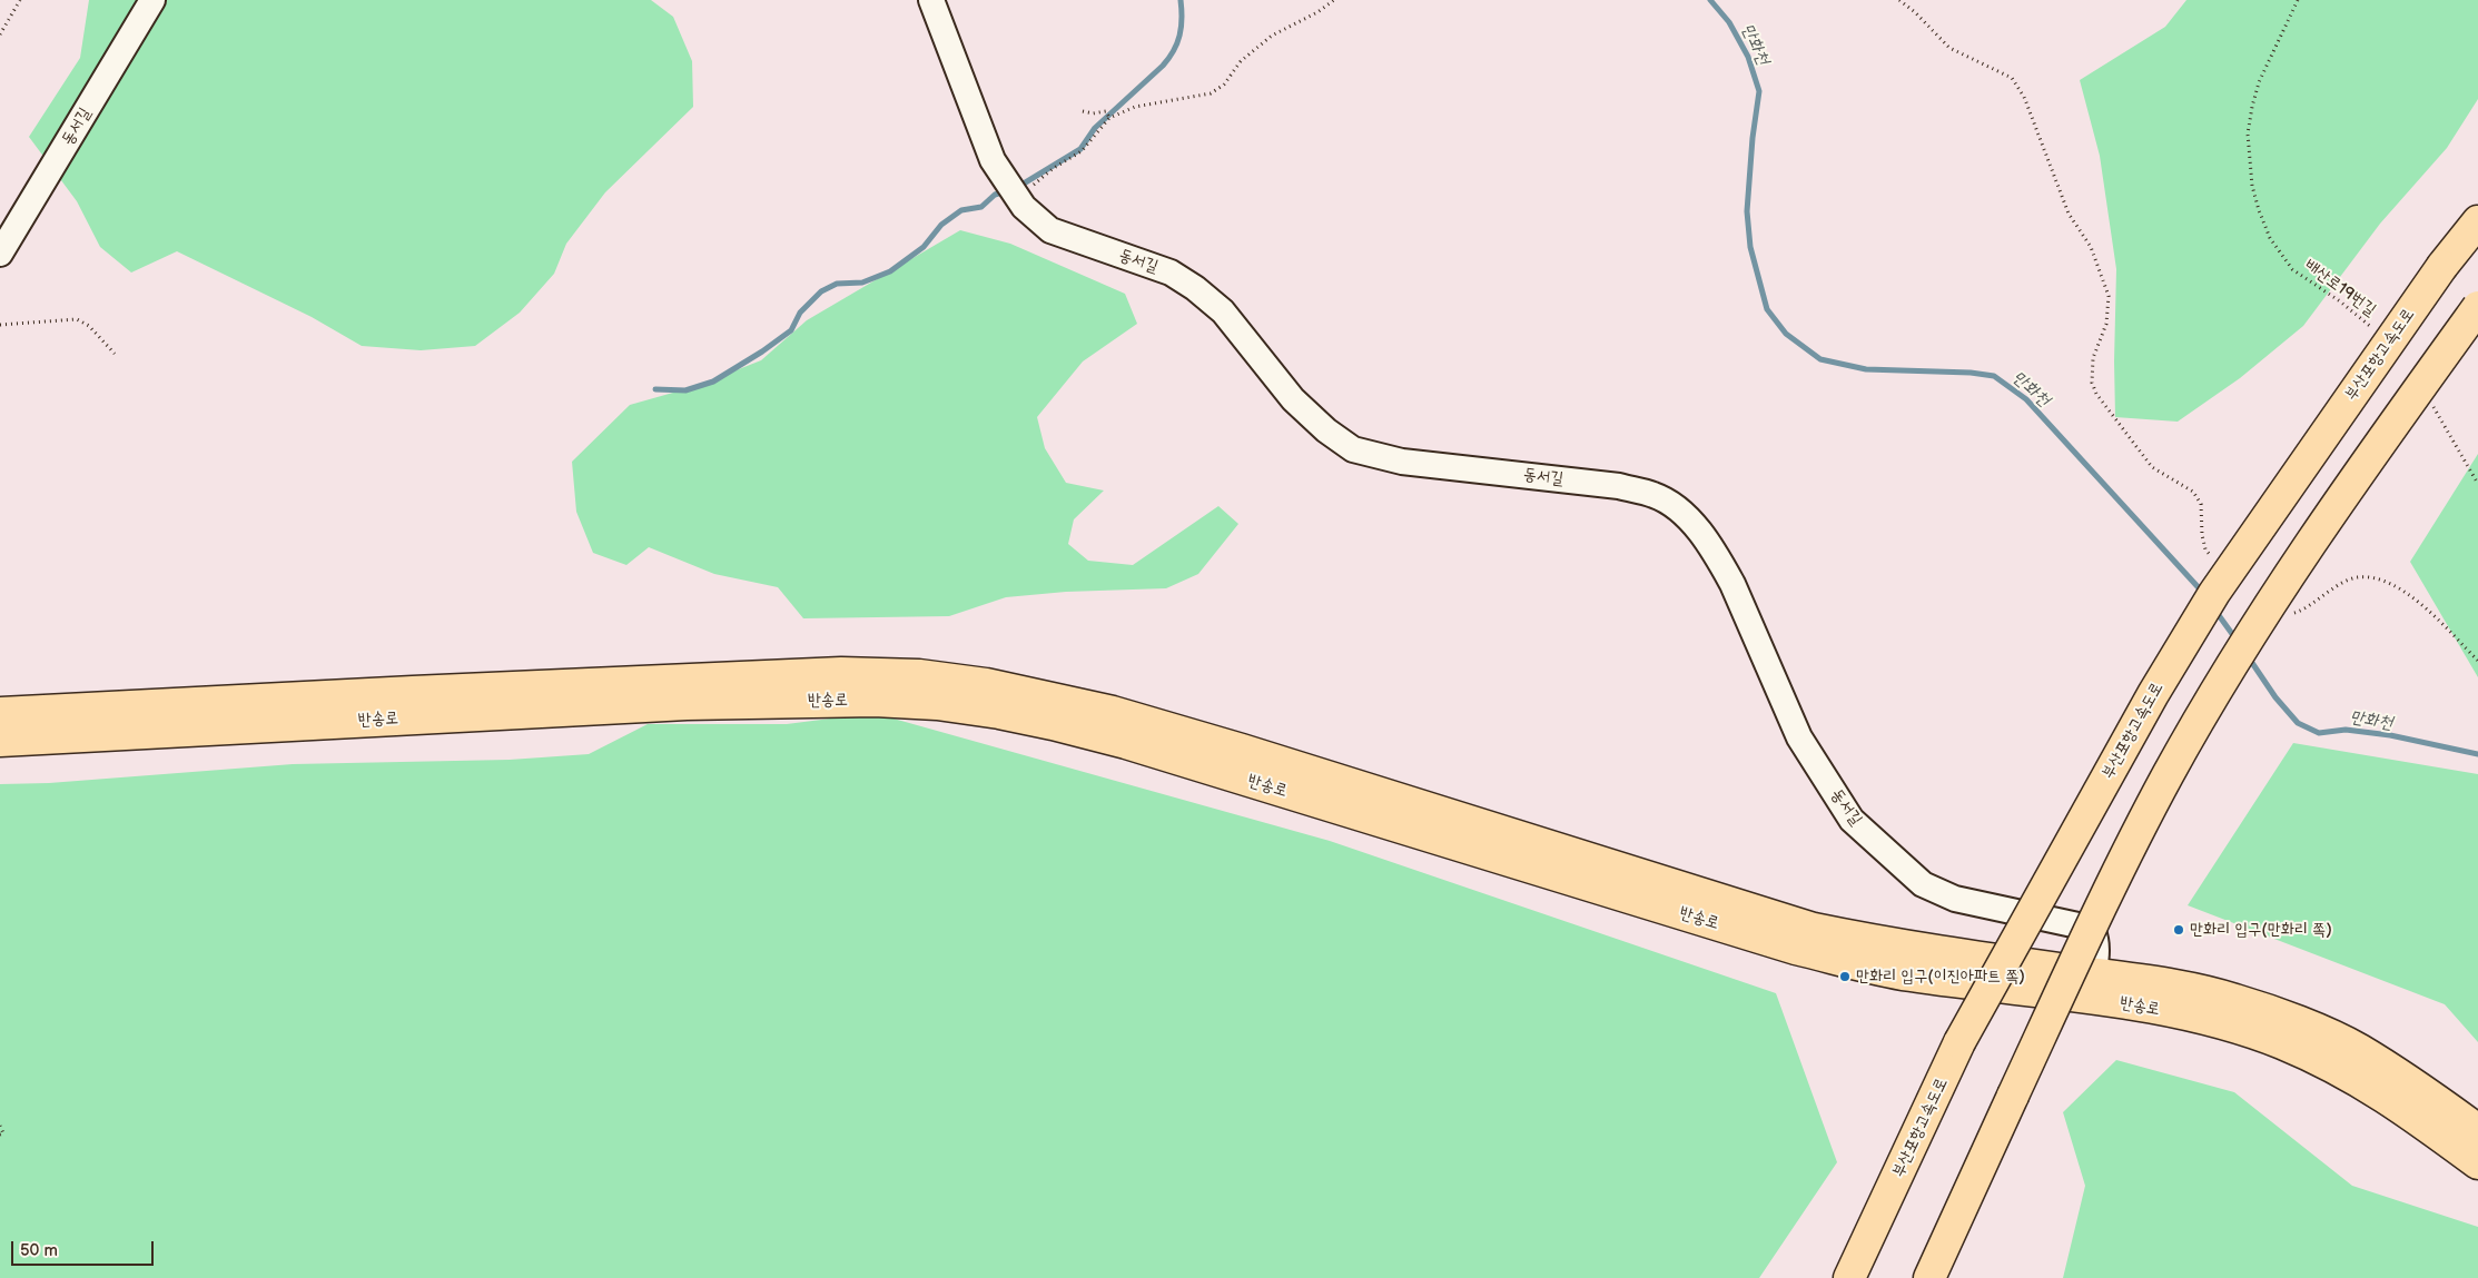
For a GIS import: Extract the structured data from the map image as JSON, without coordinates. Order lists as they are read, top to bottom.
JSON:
{
  "streets": {
    "main road": ["부산포항고속도로", "반송로"],
    "street": ["동서길"],
    "path": ["배산로19번길"]
  },
  "crossings": [
    ["동서길", "반송로"]
  ],
  "water": ["만화천"],
  "places": ["만화리 입구(만화리 쪽)", "만화리 입구(이진아파트 쪽)"],
  "scale_bar": "50 m"
}
